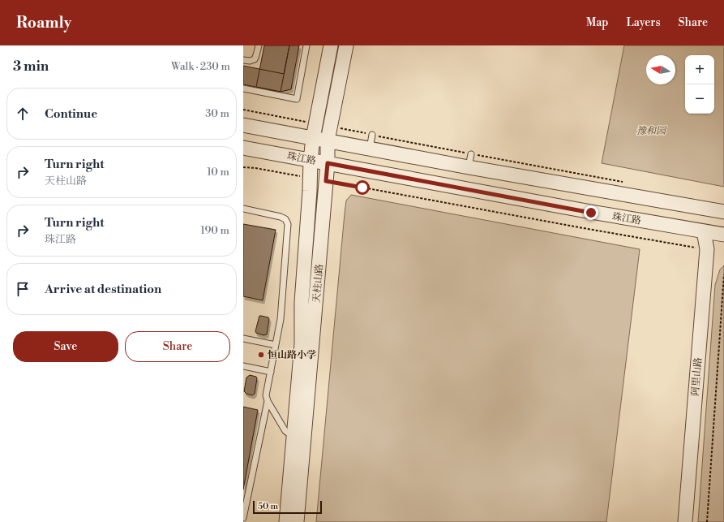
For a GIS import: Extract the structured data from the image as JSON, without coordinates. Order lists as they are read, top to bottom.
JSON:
{
  "streets": {
    "street": ["珠江路", "天柱山路", "阿里山路"]
  },
  "crossings": [
    ["珠江路", "天柱山路"],
    ["珠江路", "阿里山路"]
  ],
  "parks": ["豫和园"],
  "places": ["恒山路小学"],
  "scale_bar": "50 m",
  "north": "left",
  "page": {
    "header": "Roamly",
    "nav": ["Map", "Layers", "Share"],
    "heading": ["3 min", "Walk · 230 m"],
    "map_buttons": ["+", "−"],
    "list": [
      ["Continue", "30 m"],
      ["Turn right", "天柱山路", "10 m"],
      ["Turn right", "珠江路", "190 m"],
      "Arrive at destination"
    ],
    "buttons": ["Save", "Share"],
    "scale": "50 m"
  }
}
